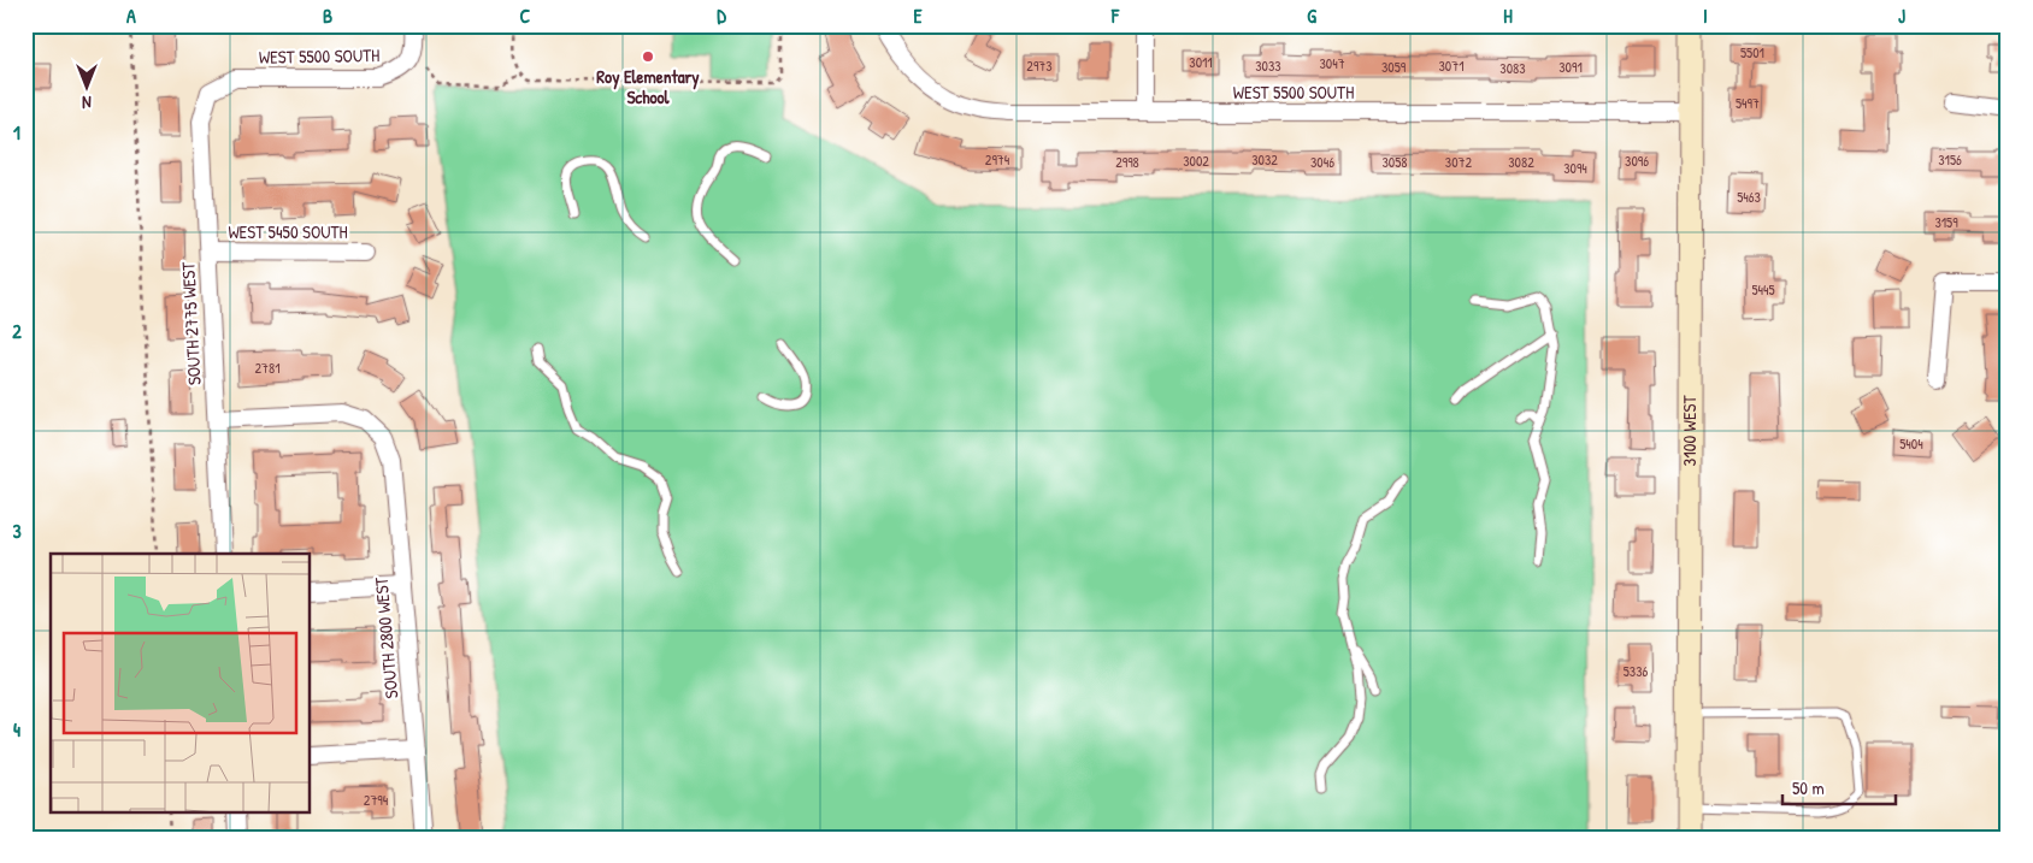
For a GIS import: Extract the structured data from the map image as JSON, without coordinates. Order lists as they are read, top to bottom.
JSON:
{
  "streets": {
    "street": [
      "WEST 5500 SOUTH",
      "WEST 5450 SOUTH",
      "SOUTH 2775 WEST",
      "3100 WEST",
      "SOUTH 2800 WEST"
    ]
  },
  "crossings": [
    ["WEST 5500 SOUTH", "SOUTH 2775 WEST"],
    ["WEST 5500 SOUTH", "3100 WEST"],
    ["WEST 5450 SOUTH", "SOUTH 2775 WEST"],
    ["SOUTH 2775 WEST", "SOUTH 2800 WEST"]
  ],
  "places": ["Roy Elementary School"],
  "house_numbers": [
    "5501",
    "3011",
    "3047",
    "2973",
    "3033",
    "3071",
    "3059",
    "3091",
    "3083",
    "5497",
    "2974",
    "3032",
    "3156",
    "3002",
    "3096",
    "2998",
    "3046",
    "3058",
    "3072",
    "3082",
    "3094",
    "5463",
    "3159",
    "5445",
    "2781",
    "5404",
    "5336",
    "2794"
  ],
  "scale_bar": "50 m",
  "north": "bottom",
  "grid": {
    "columns": [
      "A",
      "B",
      "C",
      "D",
      "E",
      "F",
      "G",
      "H",
      "I",
      "J"
    ],
    "rows": [
      "1",
      "2",
      "3",
      "4"
    ]
  }
}
